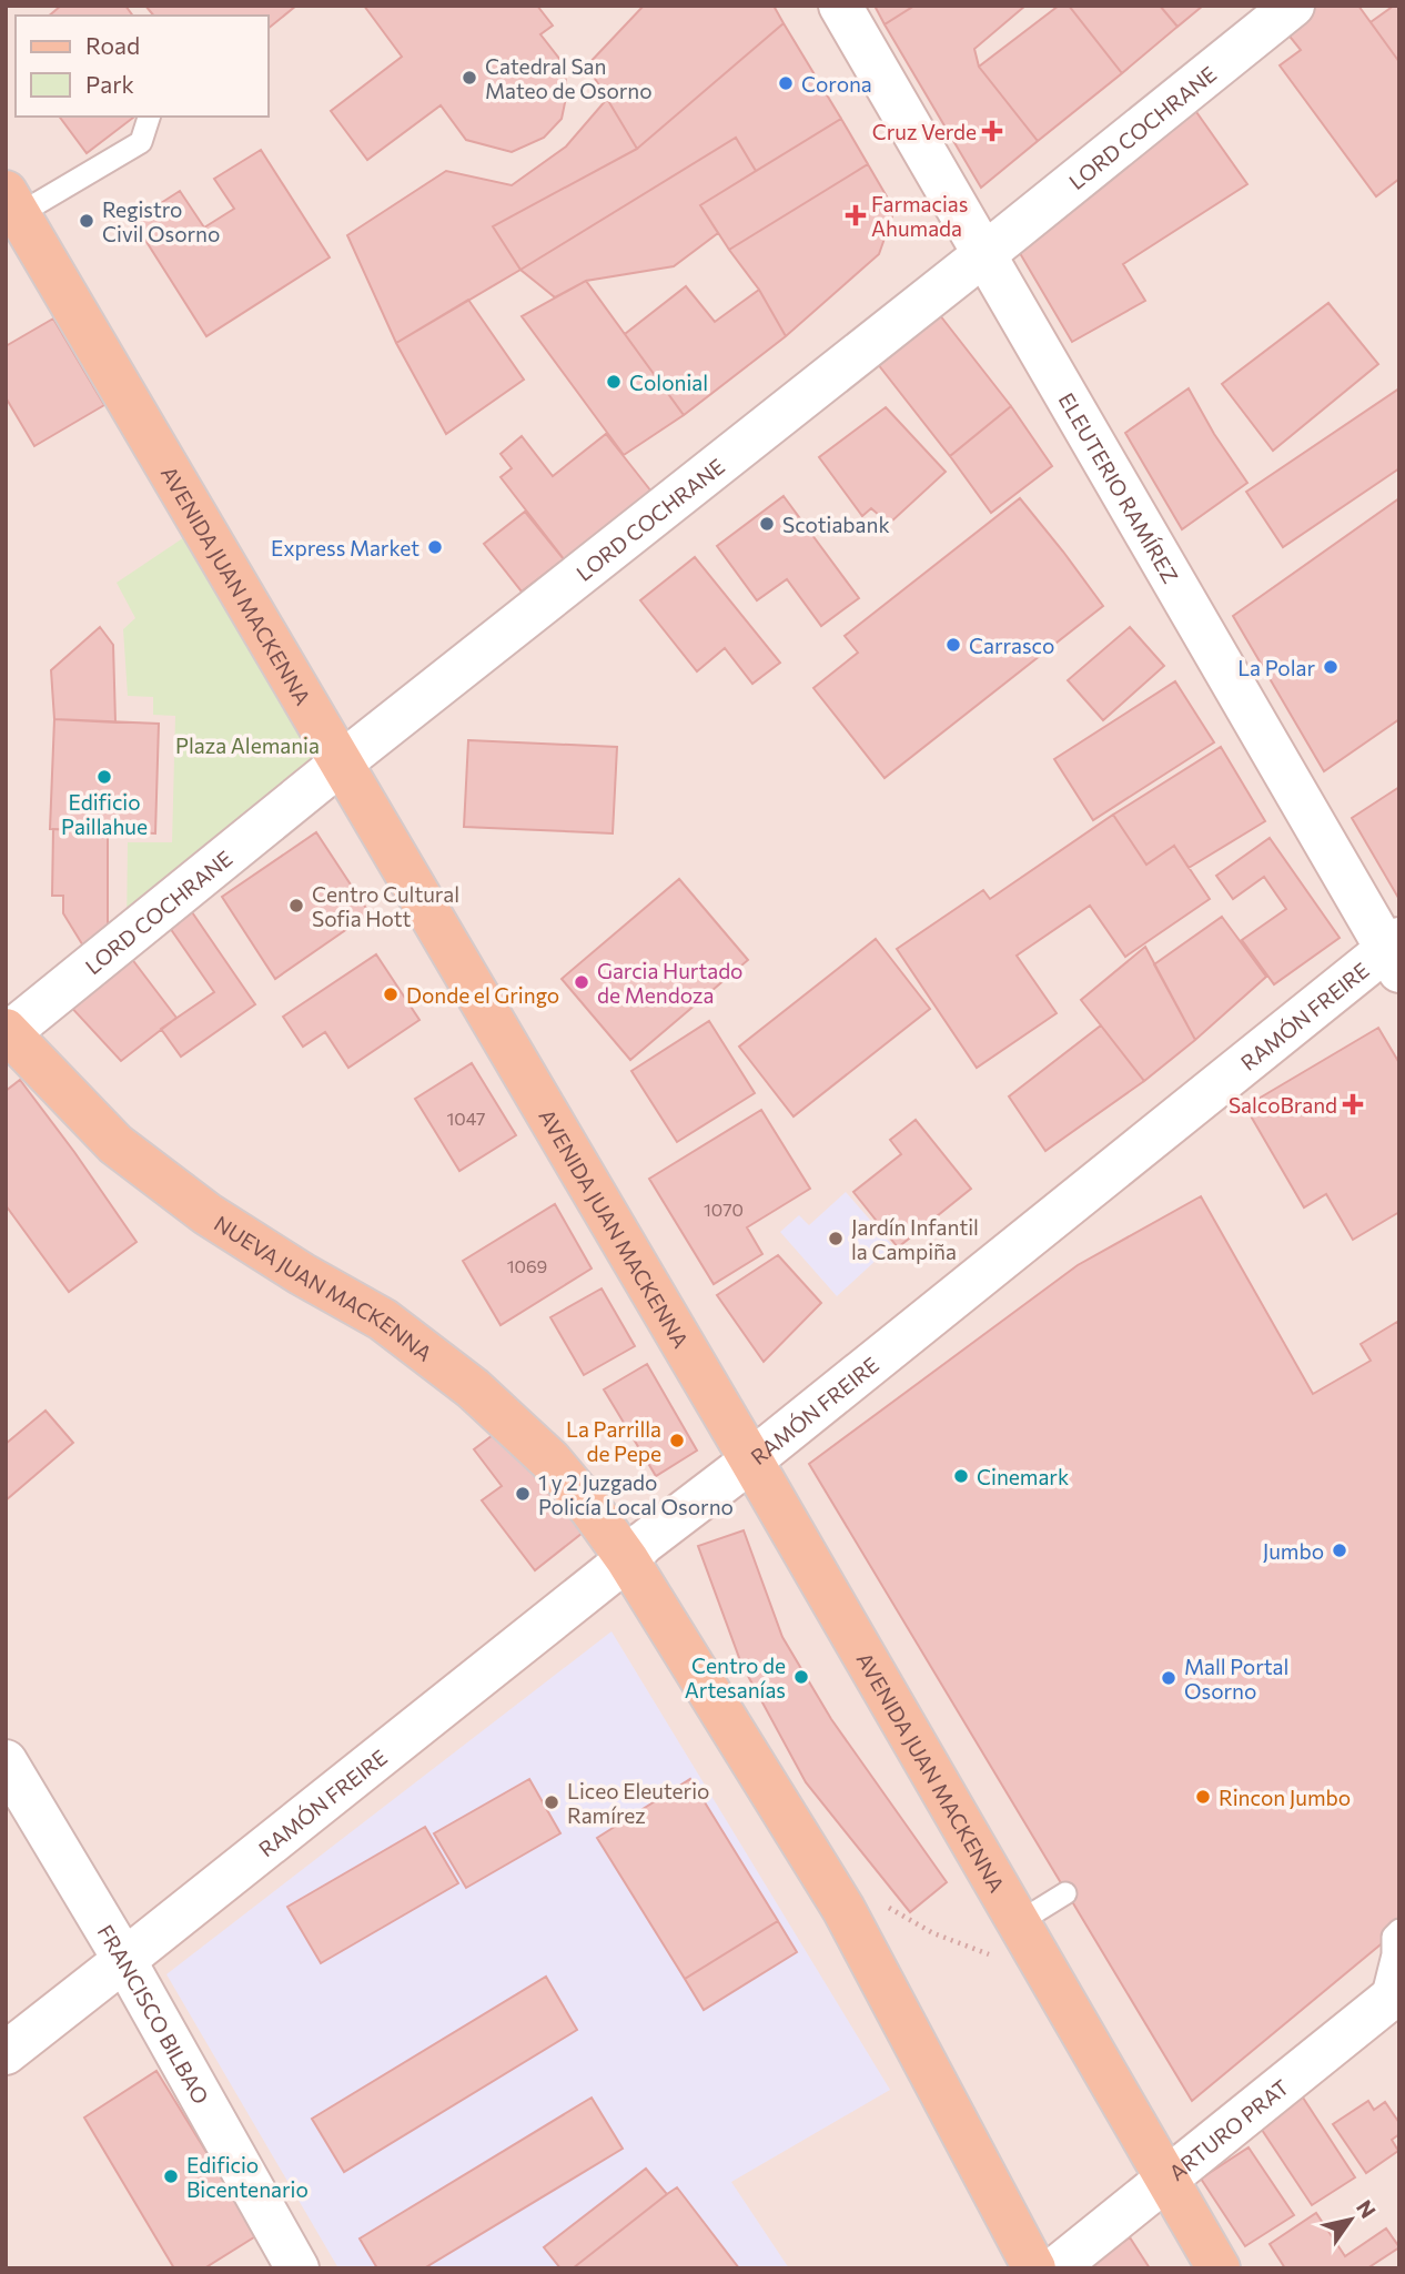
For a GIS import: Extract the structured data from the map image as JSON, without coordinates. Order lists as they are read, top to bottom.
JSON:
{
  "streets": {
    "main road": [
      "LORD COCHRANE",
      "ELEUTERIO RAMÍREZ",
      "AVENIDA JUAN MACKENNA",
      "RAMÓN FREIRE",
      "NUEVA JUAN MACKENNA",
      "FRANCISCO BILBAO",
      "ARTURO PRAT"
    ]
  },
  "crossings": [
    ["LORD COCHRANE", "ELEUTERIO RAMÍREZ"],
    ["LORD COCHRANE", "AVENIDA JUAN MACKENNA"],
    ["LORD COCHRANE", "NUEVA JUAN MACKENNA"],
    ["ELEUTERIO RAMÍREZ", "RAMÓN FREIRE"],
    ["AVENIDA JUAN MACKENNA", "RAMÓN FREIRE"],
    ["AVENIDA JUAN MACKENNA", "ARTURO PRAT"],
    ["RAMÓN FREIRE", "NUEVA JUAN MACKENNA"],
    ["RAMÓN FREIRE", "FRANCISCO BILBAO"]
  ],
  "parks": ["Plaza Alemania"],
  "places": {
    "other": [
      "Catedral San Mateo de Osorno",
      "Corona",
      "Registro Civil Osorno",
      "Colonial",
      "Scotiabank",
      "Express Market",
      "Carrasco",
      "La Polar",
      "Edificio Paillahue",
      "Centro Cultural Sofia Hott",
      "Garcia Hurtado de Mendoza",
      "Donde el Gringo",
      "Jardín Infantil la Campiña",
      "La Parrilla de Pepe",
      "Cinemark",
      "1 y 2 Juzgado Policía Local Osorno",
      "Jumbo",
      "Centro de Artesanías",
      "Mall Portal Osorno",
      "Rincon Jumbo",
      "Liceo Eleuterio Ramírez",
      "Edificio Bicentenario"
    ],
    "health": ["Cruz Verde", "Farmacias Ahumada", "SalcoBrand"]
  },
  "house_numbers": ["1047", "1070", "1069"],
  "legend": ["Road", "Park"],
  "north": "top right"
}
